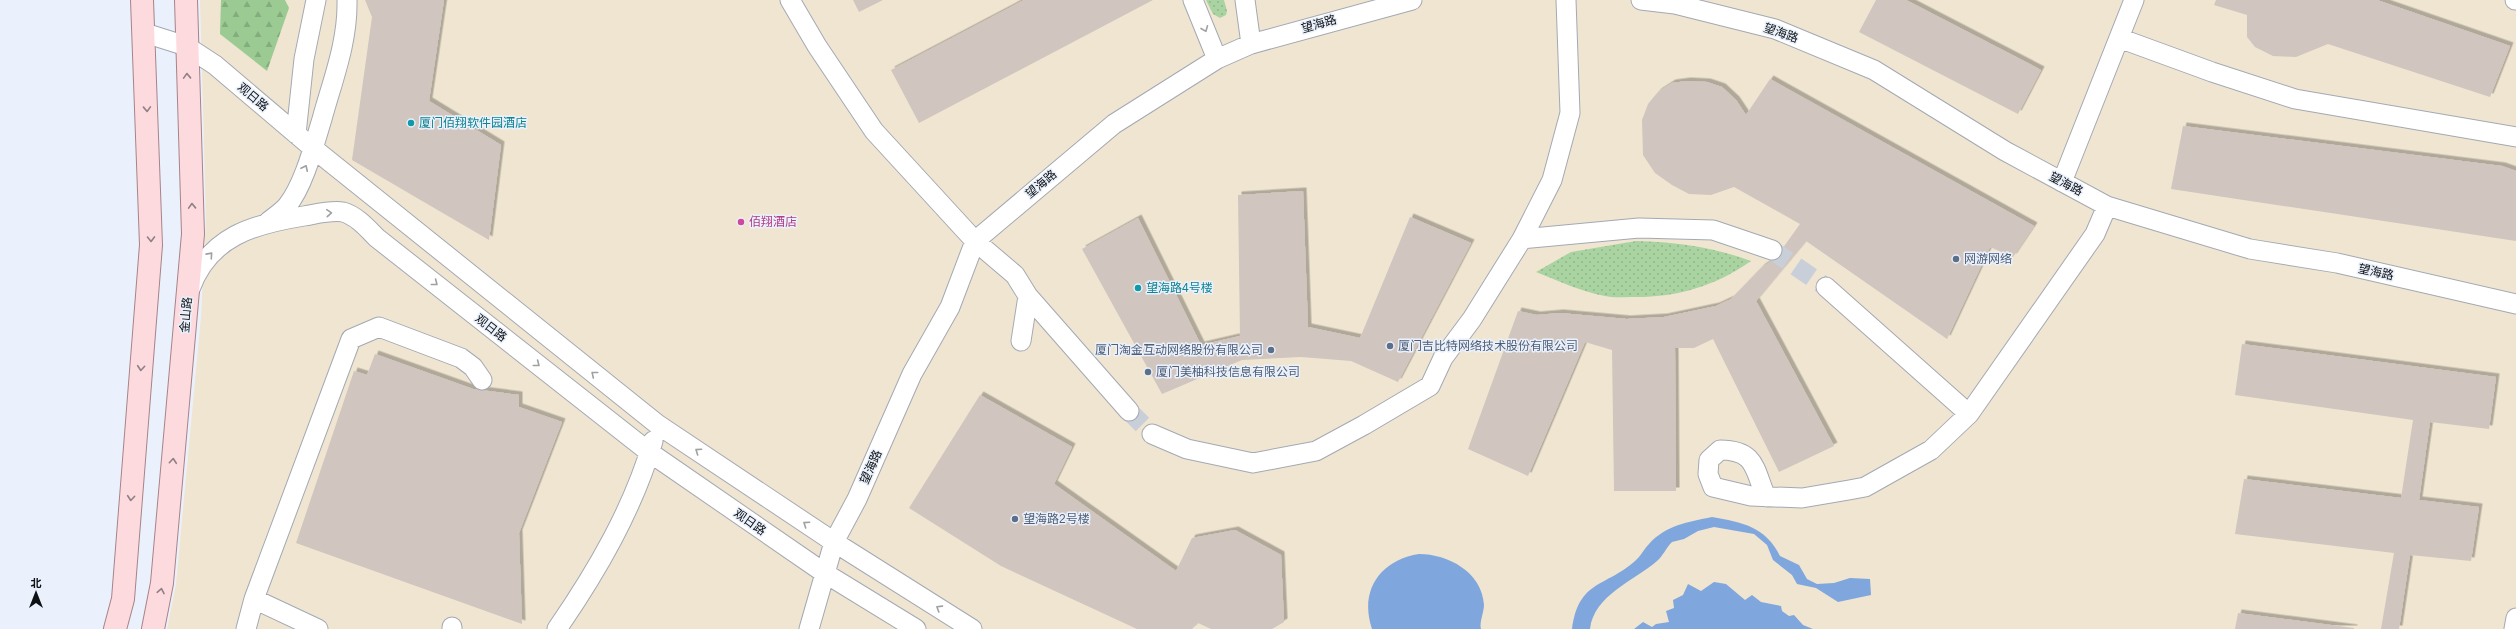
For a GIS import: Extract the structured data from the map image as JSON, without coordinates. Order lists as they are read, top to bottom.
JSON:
{
  "streets": {
    "main road": ["金山路"],
    "street": ["望海路", "观日路"]
  },
  "crossings": [
    ["望海路", "观日路"],
    ["观日路", "金山路"]
  ],
  "places": [
    "厦门佰翔软件园酒店",
    "佰翔酒店",
    "网游网络",
    "望海路4号楼",
    "厦门吉比特网络技术股份有限公司",
    "厦门淘金互动网络股份有限公司",
    "厦门美柚科技信息有限公司",
    "望海路2号楼"
  ],
  "north": "top"
}
